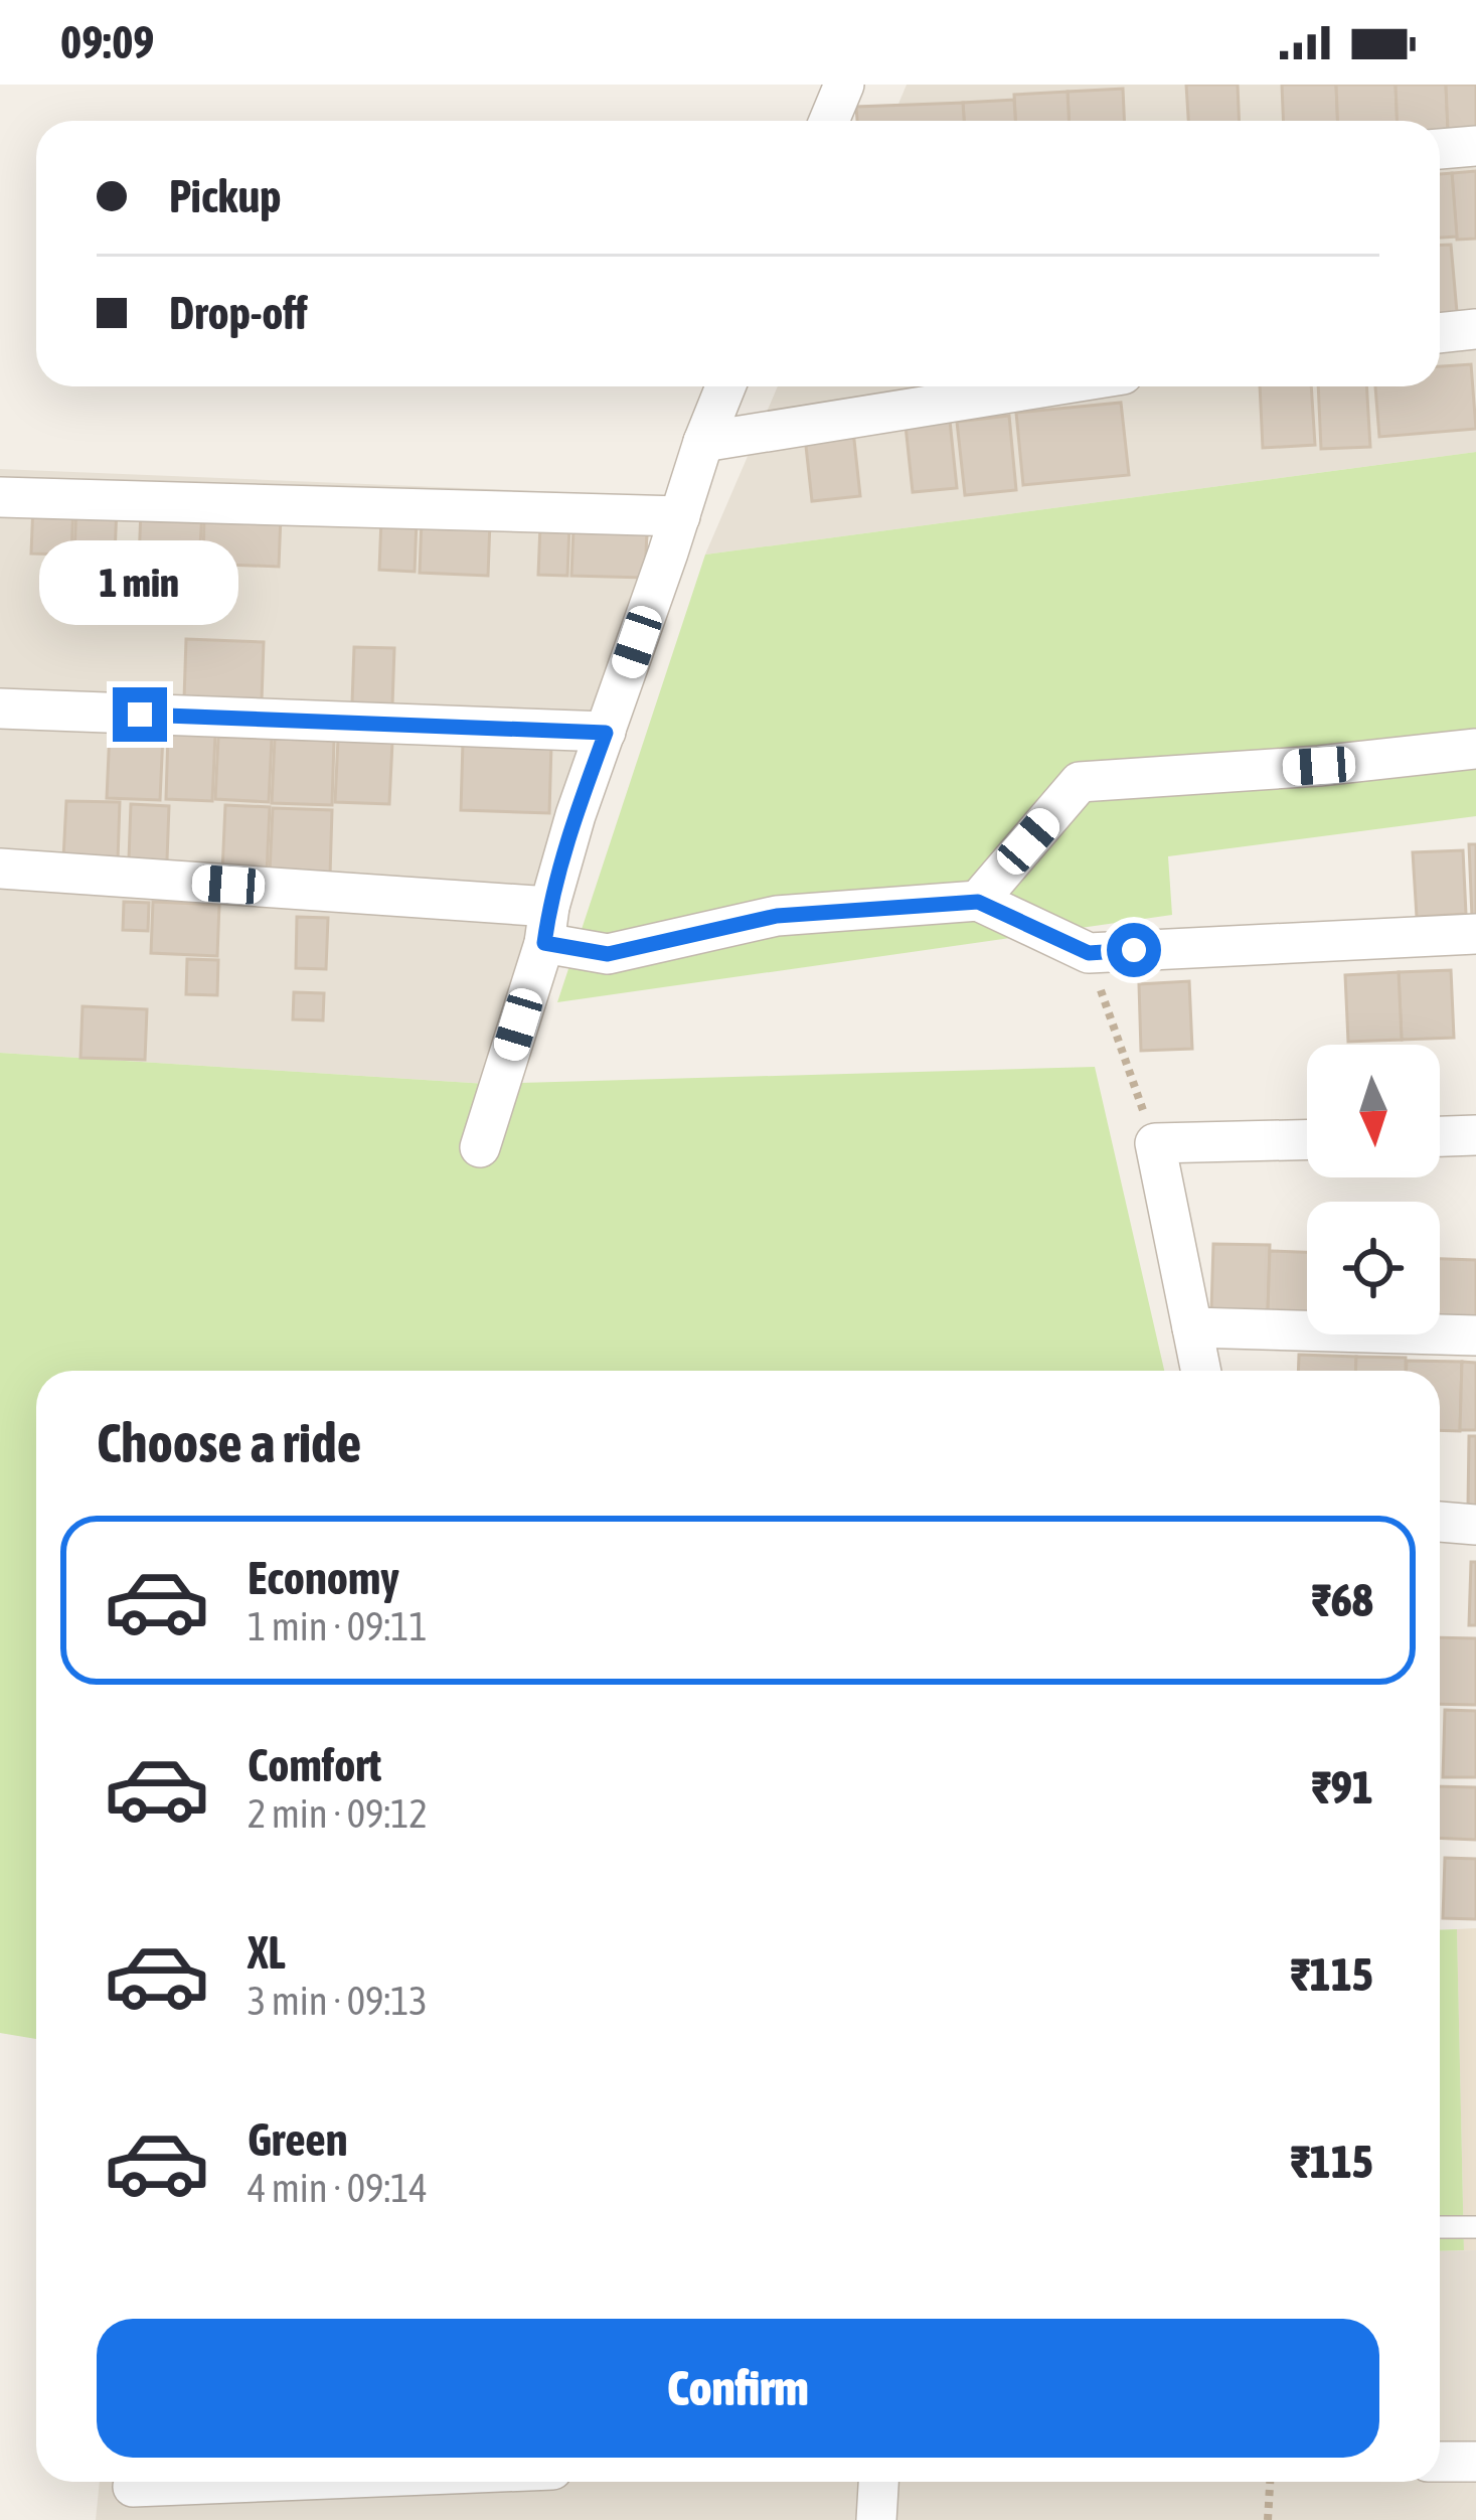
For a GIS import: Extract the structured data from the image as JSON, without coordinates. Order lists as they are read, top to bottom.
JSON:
{
  "north": "bottom",
  "page": {
    "status": "09:09",
    "banner": ["Pickup", "Drop-off"],
    "bubble": "1 min",
    "heading": "Choose a ride",
    "list": [
      {
        "name": "Economy",
        "note": "1 min · 09:11",
        "value": "₹68"
      },
      {
        "name": "Comfort",
        "note": "2 min · 09:12",
        "value": "₹91"
      },
      {
        "name": "XL",
        "note": "3 min · 09:13",
        "value": "₹115"
      },
      {
        "name": "Green",
        "note": "4 min · 09:14",
        "value": "₹115"
      }
    ],
    "buttons": "Confirm"
  }
}
